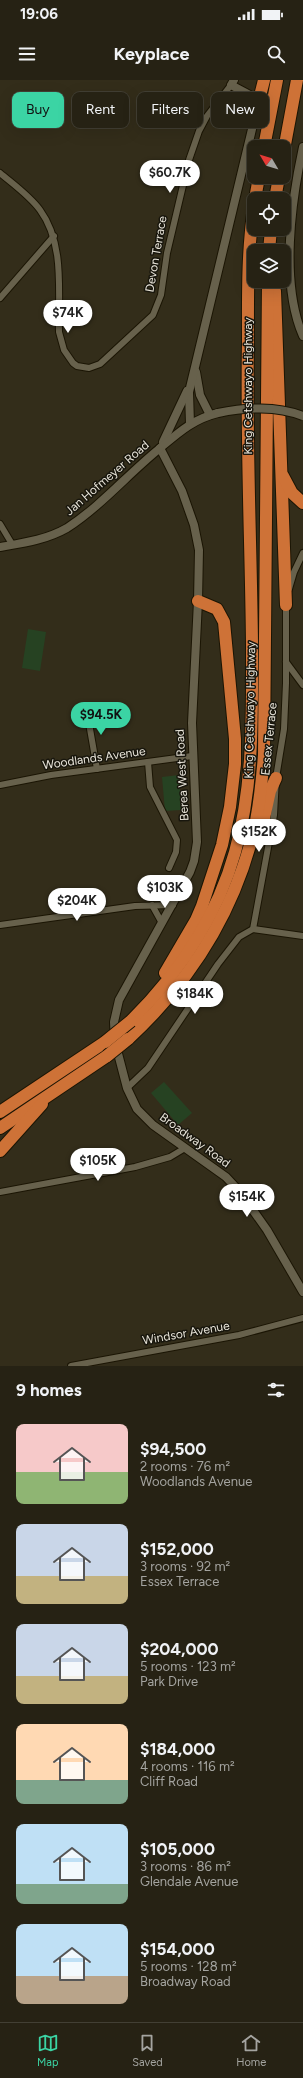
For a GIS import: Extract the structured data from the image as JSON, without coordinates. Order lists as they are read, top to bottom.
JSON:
{
  "streets": {
    "highway": ["King Cetshwayo Highway"],
    "street": [
      "Devon Terrace",
      "Jan Hofmeyer Road",
      "Essex Terrace",
      "Woodlands Avenue",
      "Berea West Road",
      "Broadway Road",
      "Windsor Avenue"
    ]
  },
  "crossings": [
    ["Jan Hofmeyer Road", "Berea West Road"],
    ["Woodlands Avenue", "Berea West Road"],
    ["Berea West Road", "Broadway Road"]
  ],
  "north": "top left",
  "page": {
    "status": "19:06",
    "header": "Keyplace",
    "chip": [
      "Buy",
      "Rent",
      "Filters",
      "New"
    ],
    "price": [
      "$60.7K",
      "$74K",
      "$94.5K",
      "$152K",
      "$103K",
      "$204K",
      "$184K",
      "$105K",
      "$154K"
    ],
    "heading": "9 homes",
    "list": [
      {
        "name": "$94,500",
        "note": "2 rooms · 76 m² · Woodlands Avenue"
      },
      {
        "name": "$152,000",
        "note": "3 rooms · 92 m² · Essex Terrace"
      },
      {
        "name": "$204,000",
        "note": "5 rooms · 123 m² · Park Drive"
      },
      {
        "name": "$184,000",
        "note": "4 rooms · 116 m² · Cliff Road"
      },
      {
        "name": "$105,000",
        "note": "3 rooms · 86 m² · Glendale Avenue"
      },
      {
        "name": "$154,000",
        "note": "5 rooms · 128 m² · Broadway Road"
      }
    ],
    "tabs": ["Map", "Saved", "Home"]
  }
}
